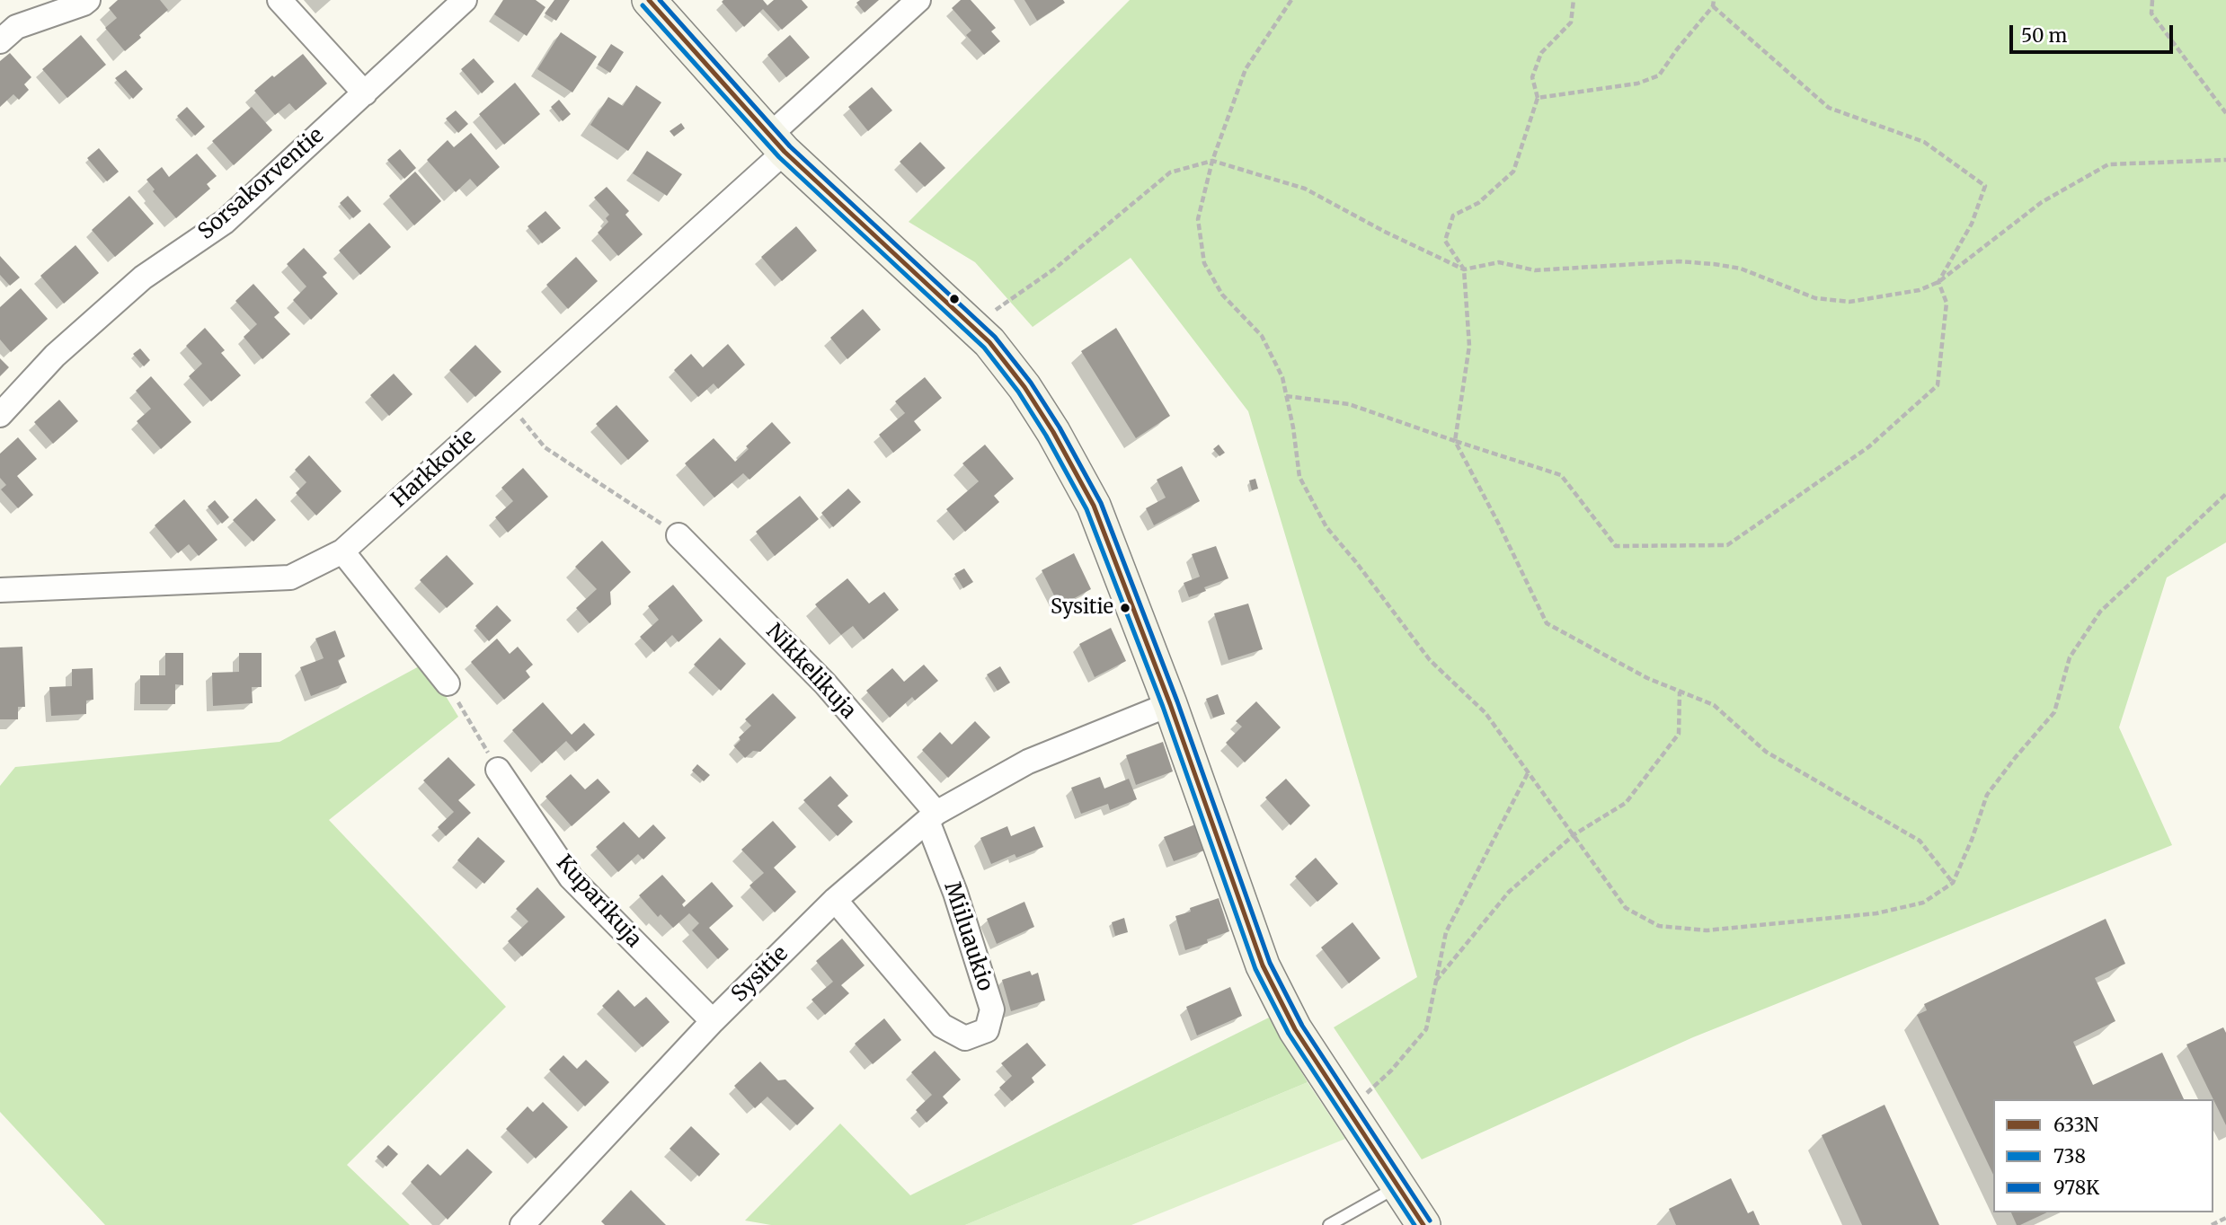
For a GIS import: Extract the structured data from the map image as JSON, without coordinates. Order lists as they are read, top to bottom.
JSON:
{
  "streets": {
    "street": [
      "Sorsakorventie",
      "Harkkotie",
      "Nikkelikuja",
      "Kuparikuja",
      "Miiluaukio",
      "Sysitie"
    ]
  },
  "crossings": [
    ["Nikkelikuja", "Miiluaukio"],
    ["Nikkelikuja", "Sysitie"],
    ["Kuparikuja", "Sysitie"],
    ["Miiluaukio", "Sysitie"]
  ],
  "places": ["Sysitie"],
  "lines": ["transit line 633N", "transit line 978K", "transit line 738"],
  "legend": ["633N", "738", "978K"],
  "scale_bar": "50 m"
}
